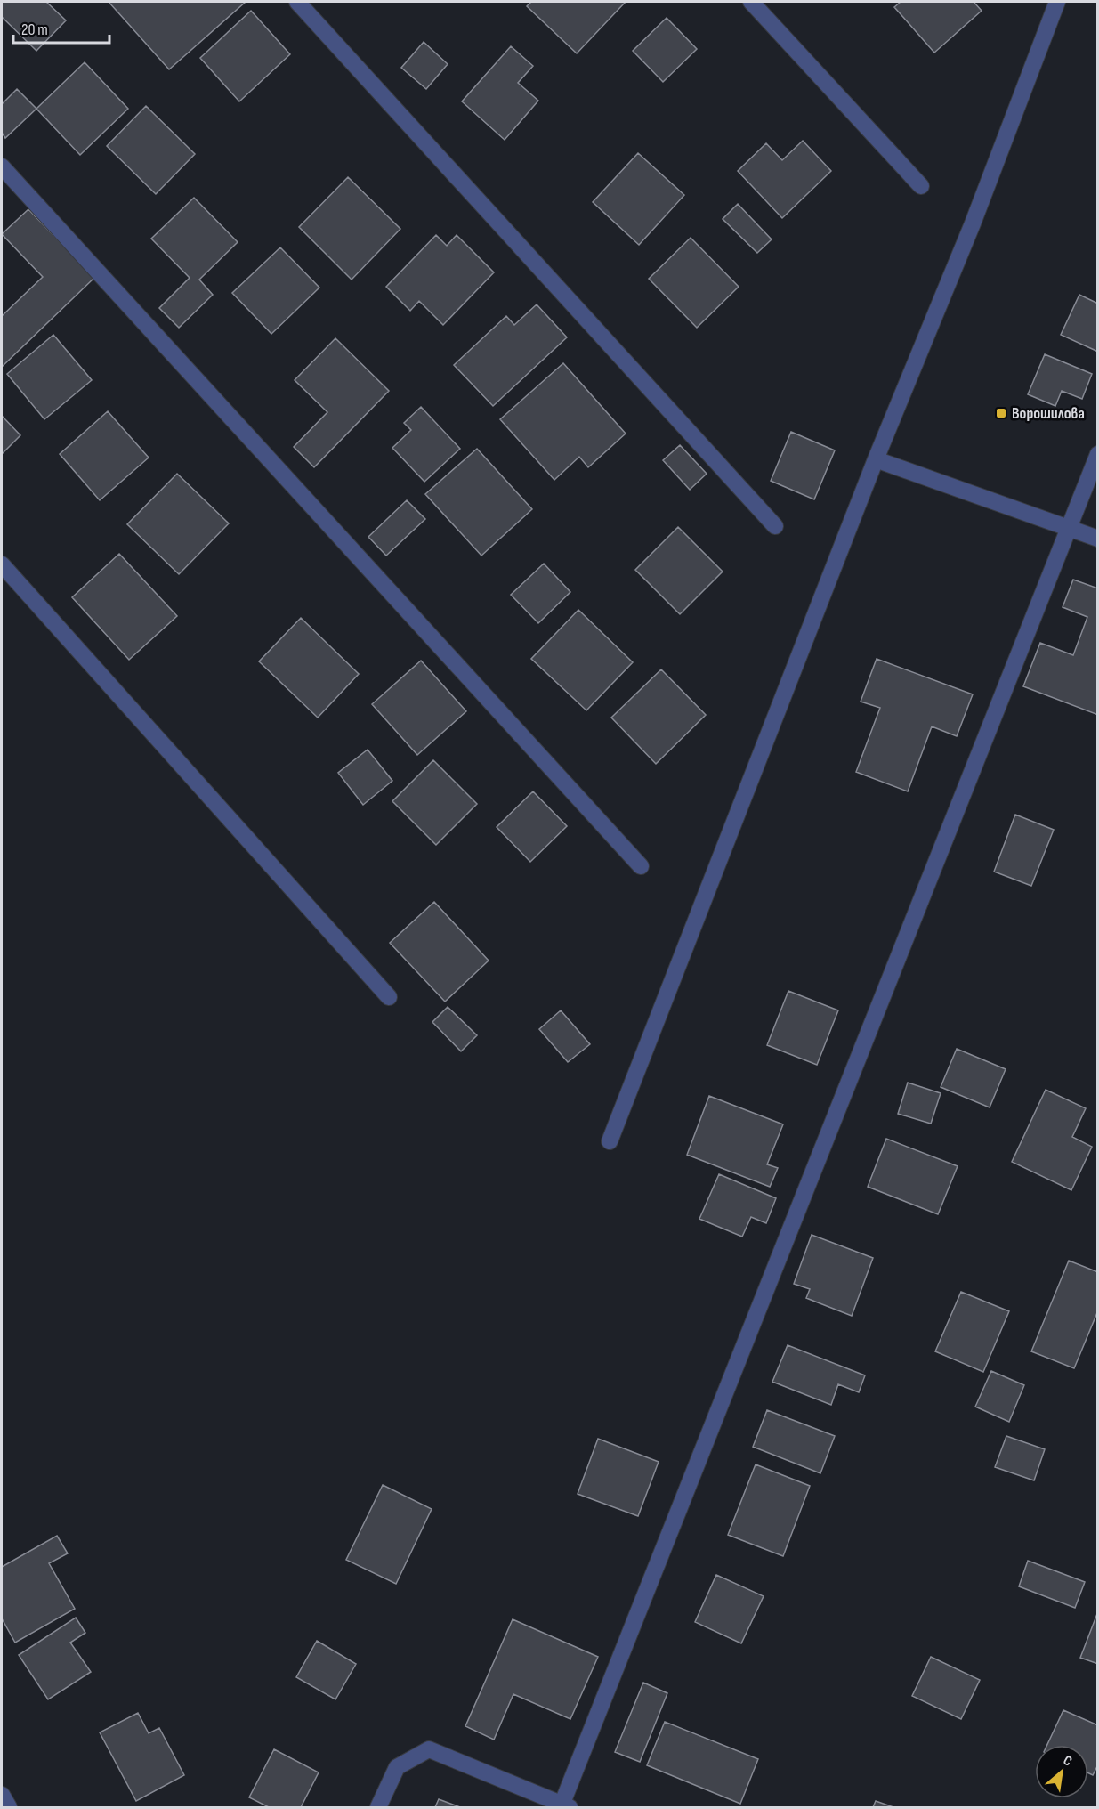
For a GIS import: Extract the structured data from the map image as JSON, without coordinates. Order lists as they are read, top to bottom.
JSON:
{
  "places": {
    "transit": ["Ворошилова"]
  },
  "scale_bar": "20 m",
  "north": "top right"
}
